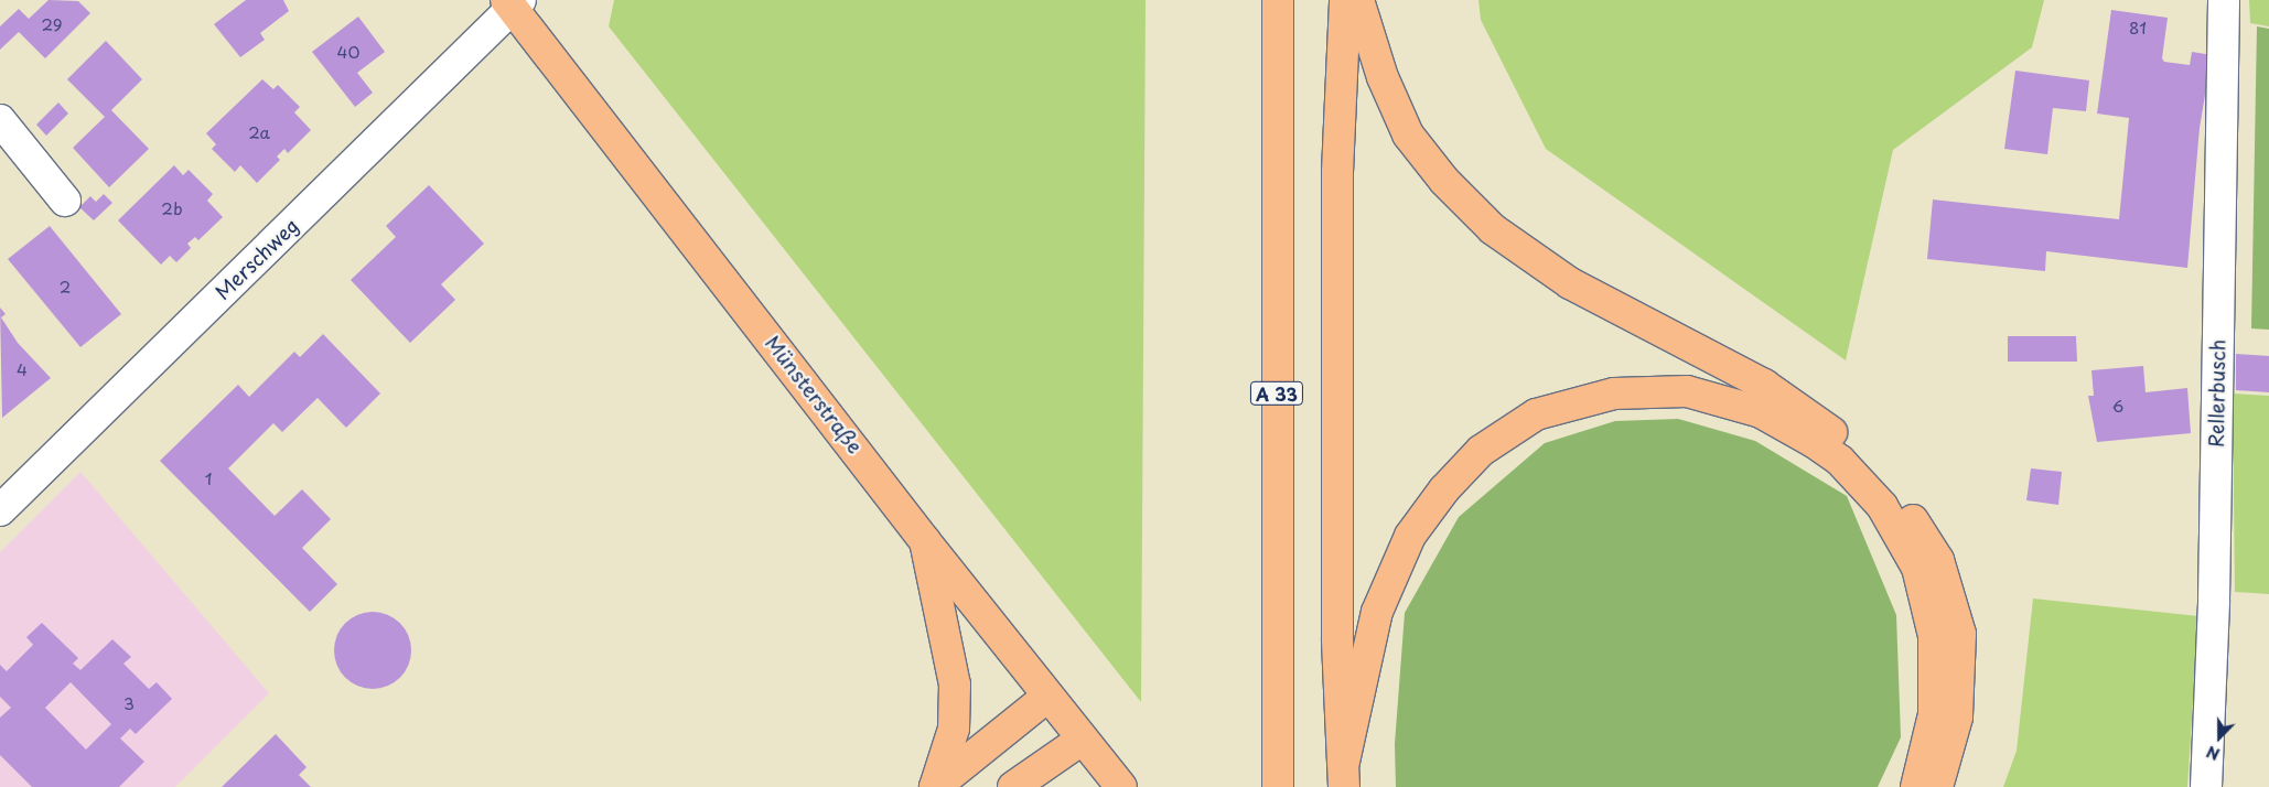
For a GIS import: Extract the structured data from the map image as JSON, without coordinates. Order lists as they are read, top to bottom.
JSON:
{
  "streets": {
    "main road": ["A 33", "Münsterstraße"],
    "street": ["Merschweg", "Rellerbusch"]
  },
  "crossings": [
    ["Merschweg", "Münsterstraße"]
  ],
  "house_numbers": [
    "29",
    "81",
    "40",
    "2a",
    "2b",
    "2",
    "4",
    "6",
    "1",
    "3"
  ],
  "north": "bottom"
}
